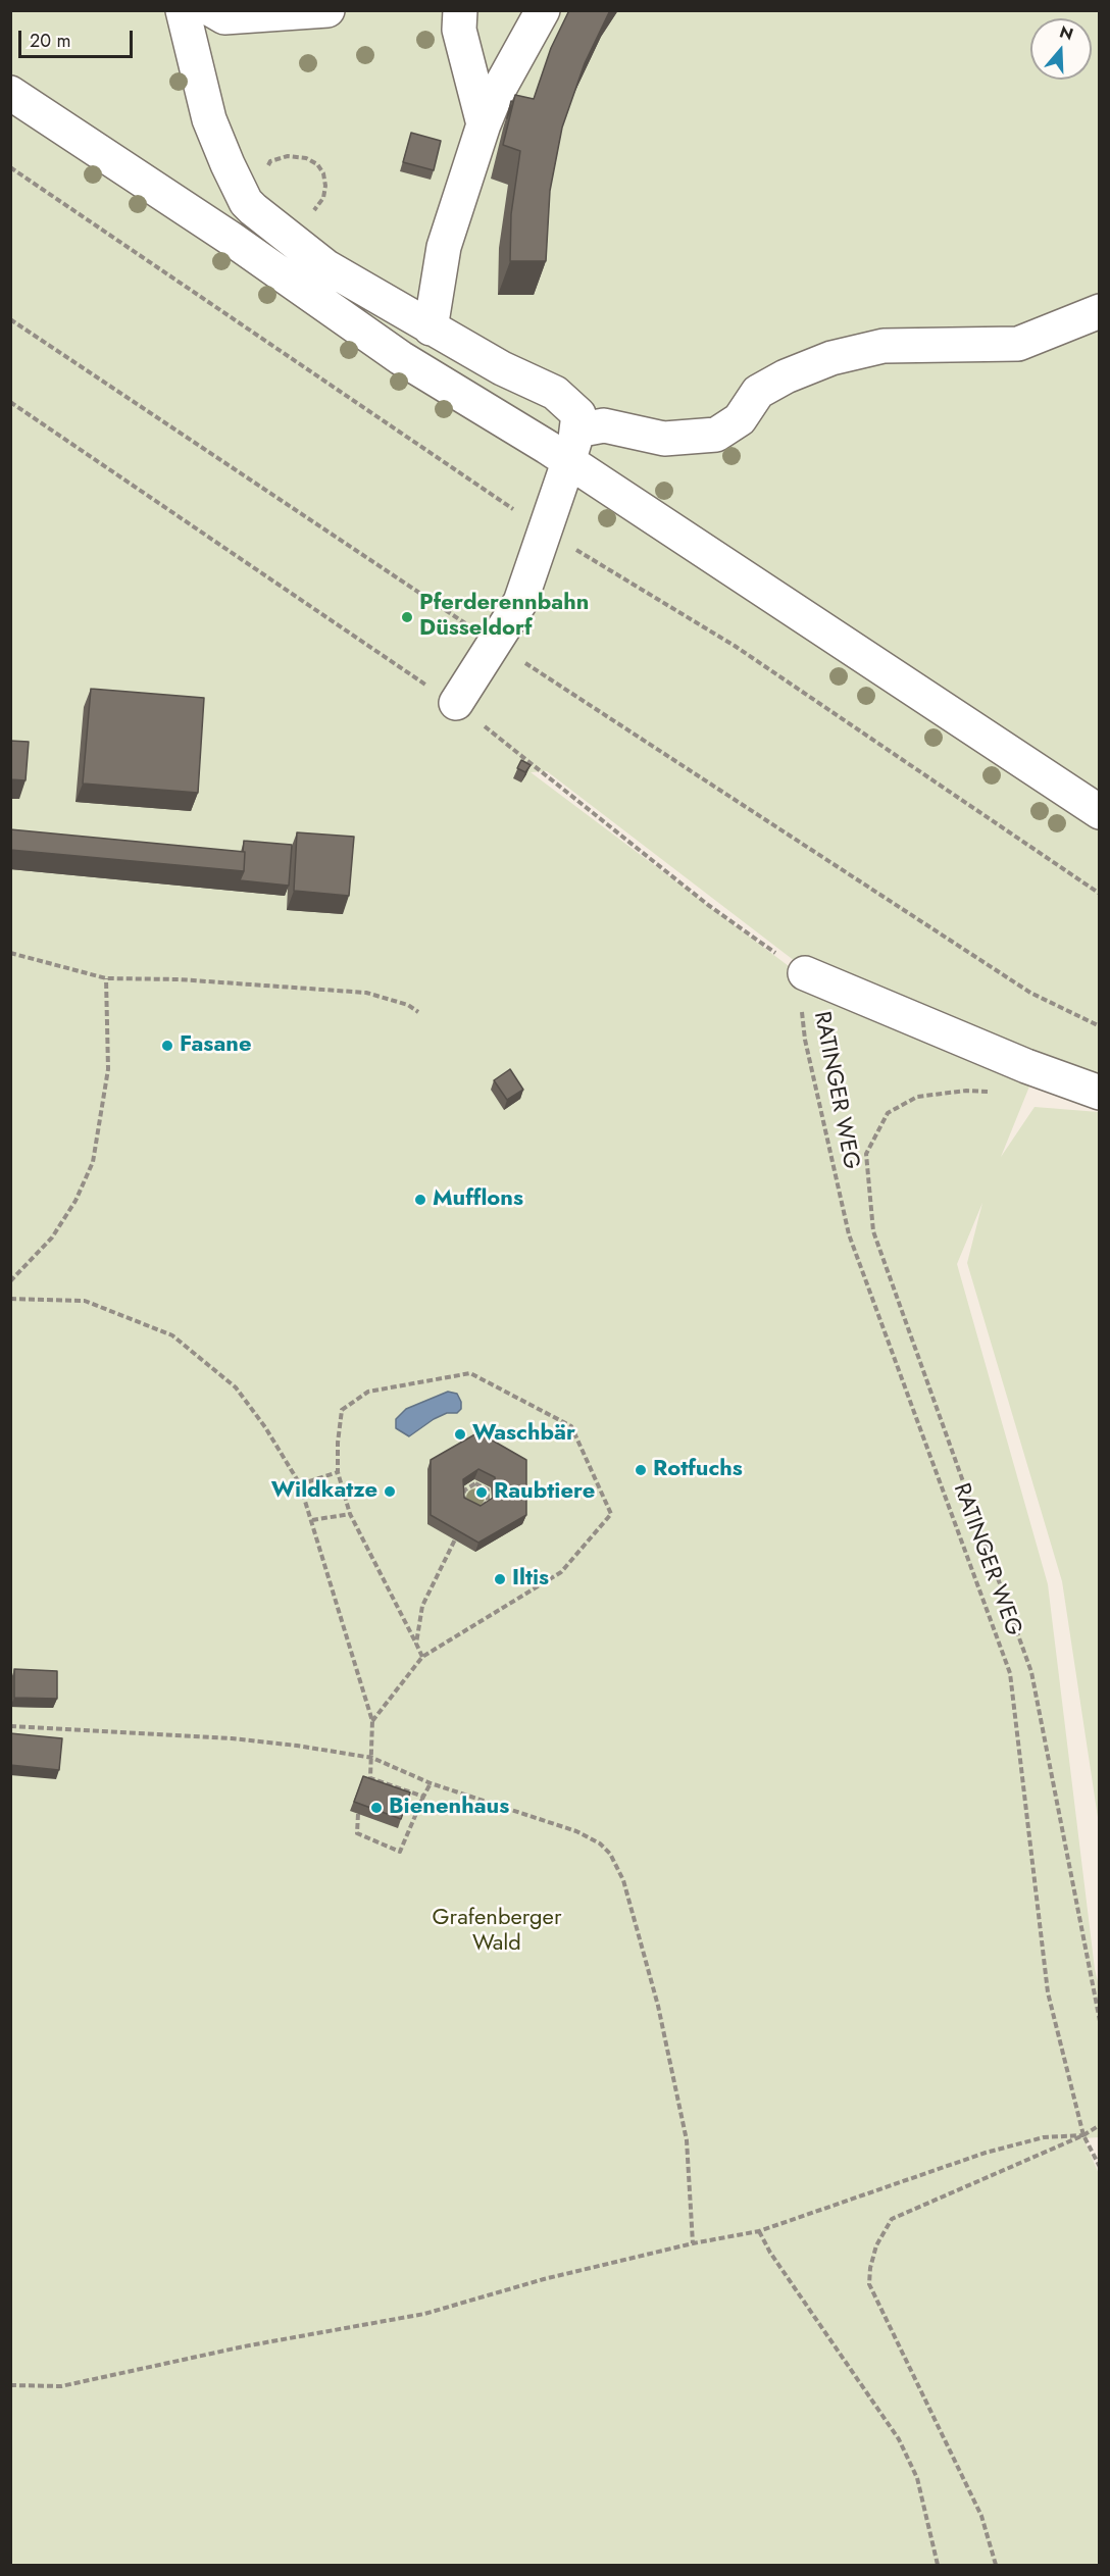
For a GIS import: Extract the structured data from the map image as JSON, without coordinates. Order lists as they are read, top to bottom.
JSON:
{
  "streets": {
    "path": ["RATINGER WEG"]
  },
  "parks": ["Grafenberger Wald"],
  "places": [
    "Pferderennbahn Düsseldorf",
    "Fasane",
    "Mufflons",
    "Waschbär",
    "Rotfuchs",
    "Wildkatze",
    "Raubtiere",
    "Iltis",
    "Bienenhaus"
  ],
  "scale_bar": "20 m",
  "north": "top"
}
